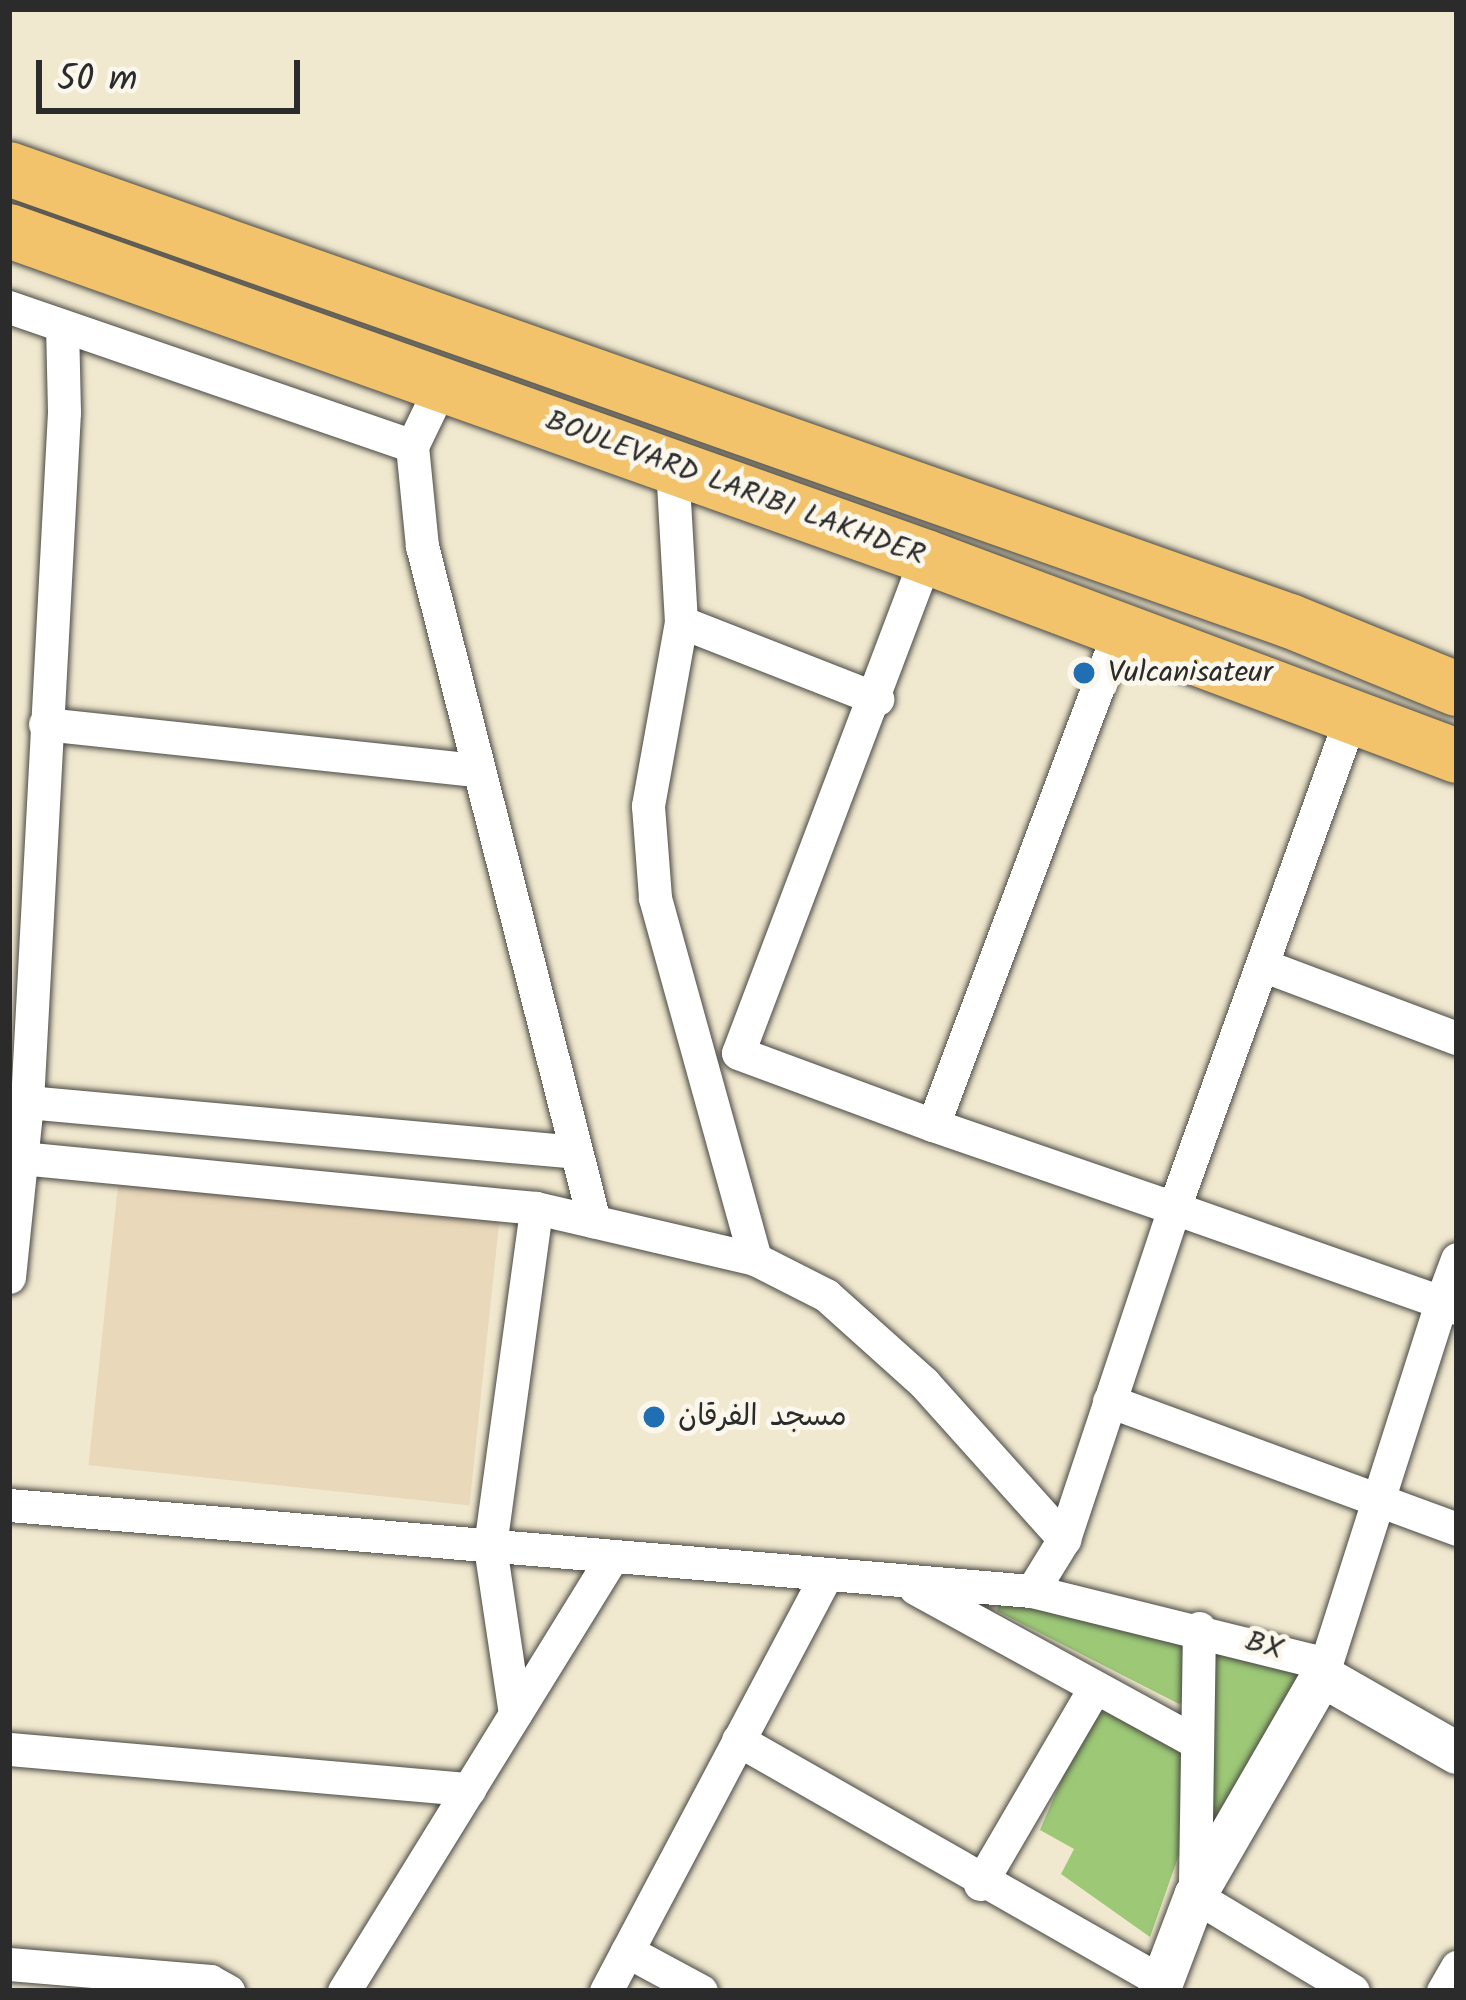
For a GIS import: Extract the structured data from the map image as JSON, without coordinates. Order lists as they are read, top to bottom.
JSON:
{
  "streets": {
    "main road": ["BOULEVARD LARIBI LAKHDER"],
    "street": ["BX"]
  },
  "places": ["Vulcanisateur", "مسجد الفرقان"],
  "scale_bar": "50 m"
}
